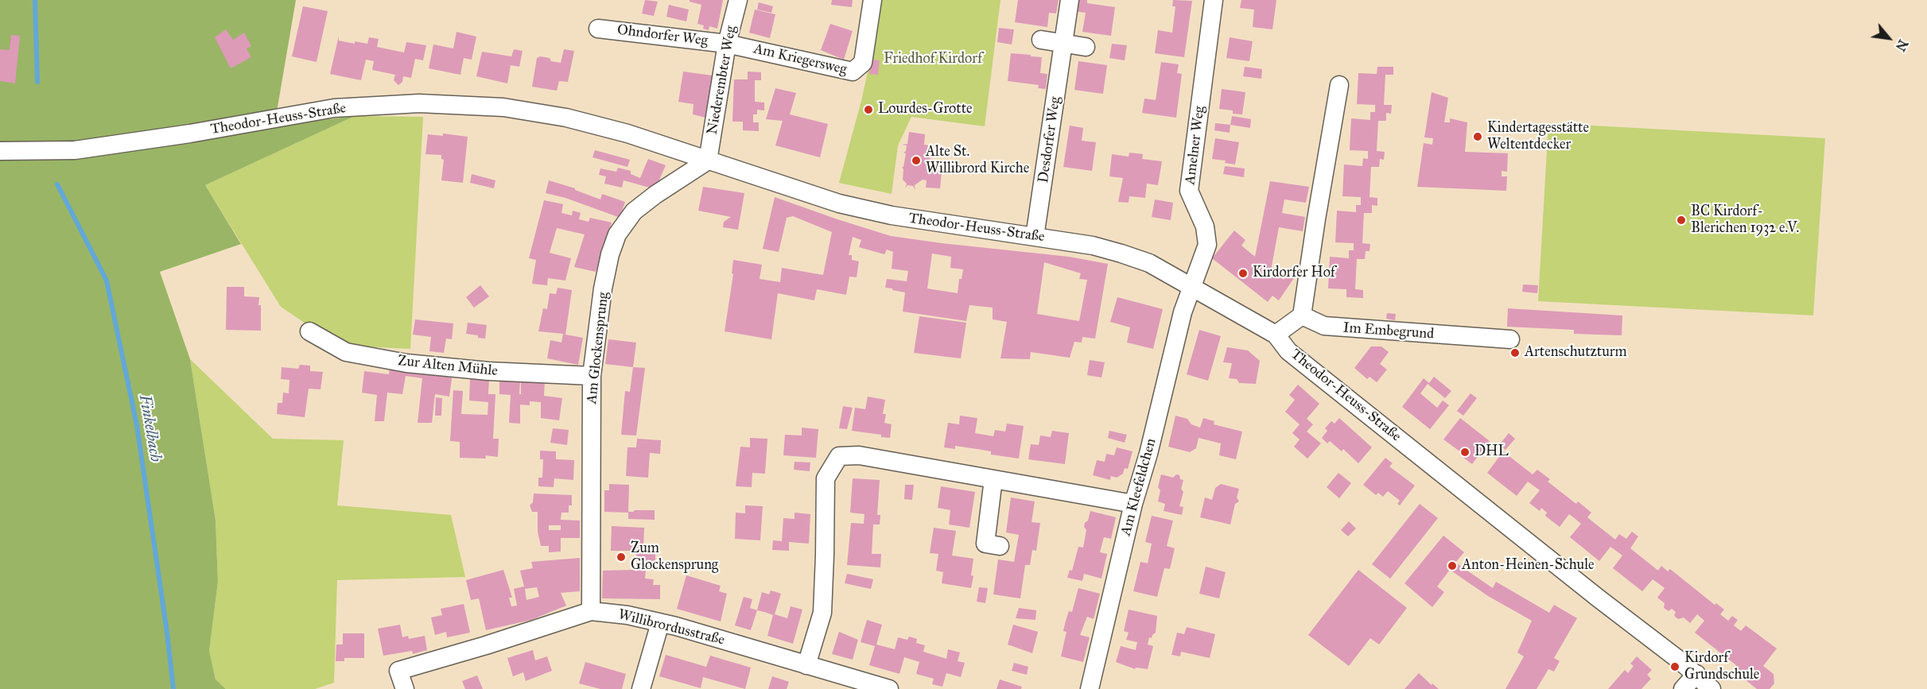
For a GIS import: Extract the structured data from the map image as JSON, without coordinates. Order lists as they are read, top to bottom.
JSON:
{
  "streets": {
    "street": [
      "Ohndorfer Weg",
      "Am Kriegersweg",
      "Niederembter Weg",
      "Theodor-Heuss-Straße",
      "Desdorfer Weg",
      "Amelner Weg",
      "Im Embegrund",
      "Am Glockensprung",
      "Zur Alten Mühle",
      "Am Kleefeldchen",
      "Willibrordusstraße"
    ]
  },
  "crossings": [
    ["Ohndorfer Weg", "Am Kriegersweg"],
    ["Ohndorfer Weg", "Niederembter Weg"],
    ["Am Kriegersweg", "Niederembter Weg"],
    ["Niederembter Weg", "Theodor-Heuss-Straße"],
    ["Niederembter Weg", "Am Glockensprung"],
    ["Theodor-Heuss-Straße", "Desdorfer Weg"],
    ["Theodor-Heuss-Straße", "Amelner Weg"],
    ["Theodor-Heuss-Straße", "Am Glockensprung"],
    ["Theodor-Heuss-Straße", "Am Kleefeldchen"],
    ["Amelner Weg", "Am Kleefeldchen"],
    ["Am Glockensprung", "Zur Alten Mühle"],
    ["Am Glockensprung", "Willibrordusstraße"]
  ],
  "water": ["Finkelbach"],
  "parks": ["Friedhof Kirdorf"],
  "places": [
    "Lourdes-Grotte",
    "Kindertagesstätte Weltentdecker",
    "Alte St. Willibrord Kirche",
    "BC Kirdorf- Blerichen 1932 e.V.",
    "Kirdorfer Hof",
    "Artenschutzturm",
    "DHL",
    "Zum Glockensprung",
    "Anton-Heinen-Schule",
    "Kirdorf Grundschule"
  ],
  "north": "bottom right"
}
